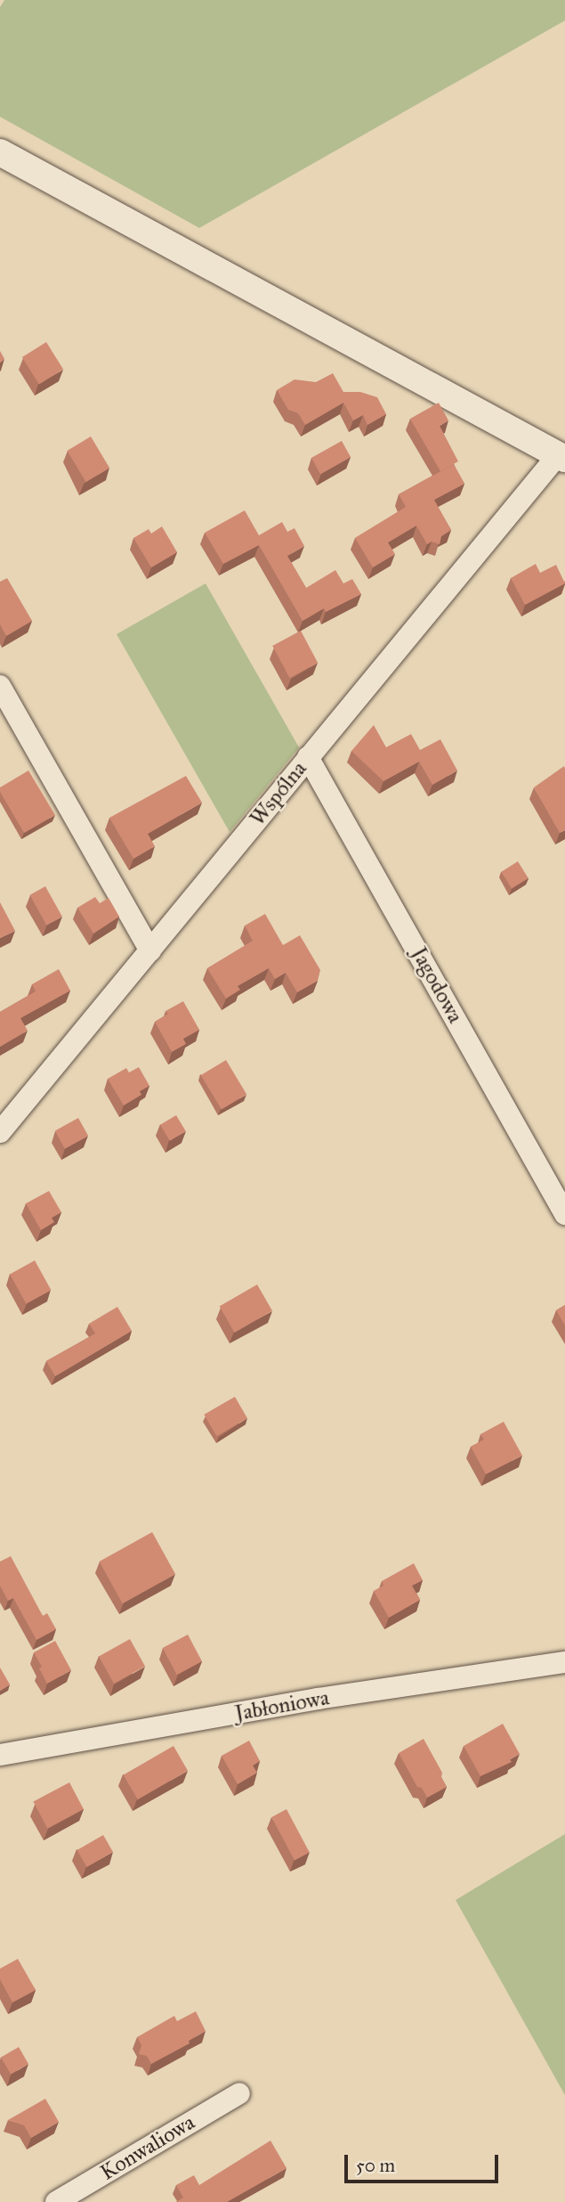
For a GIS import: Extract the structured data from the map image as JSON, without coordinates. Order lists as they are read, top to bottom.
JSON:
{
  "streets": {
    "street": [
      "Wspólna",
      "Jagodowa",
      "Jabłoniowa",
      "Konwaliowa"
    ]
  },
  "crossings": [
    ["Wspólna", "Jagodowa"]
  ],
  "scale_bar": "50 m"
}
